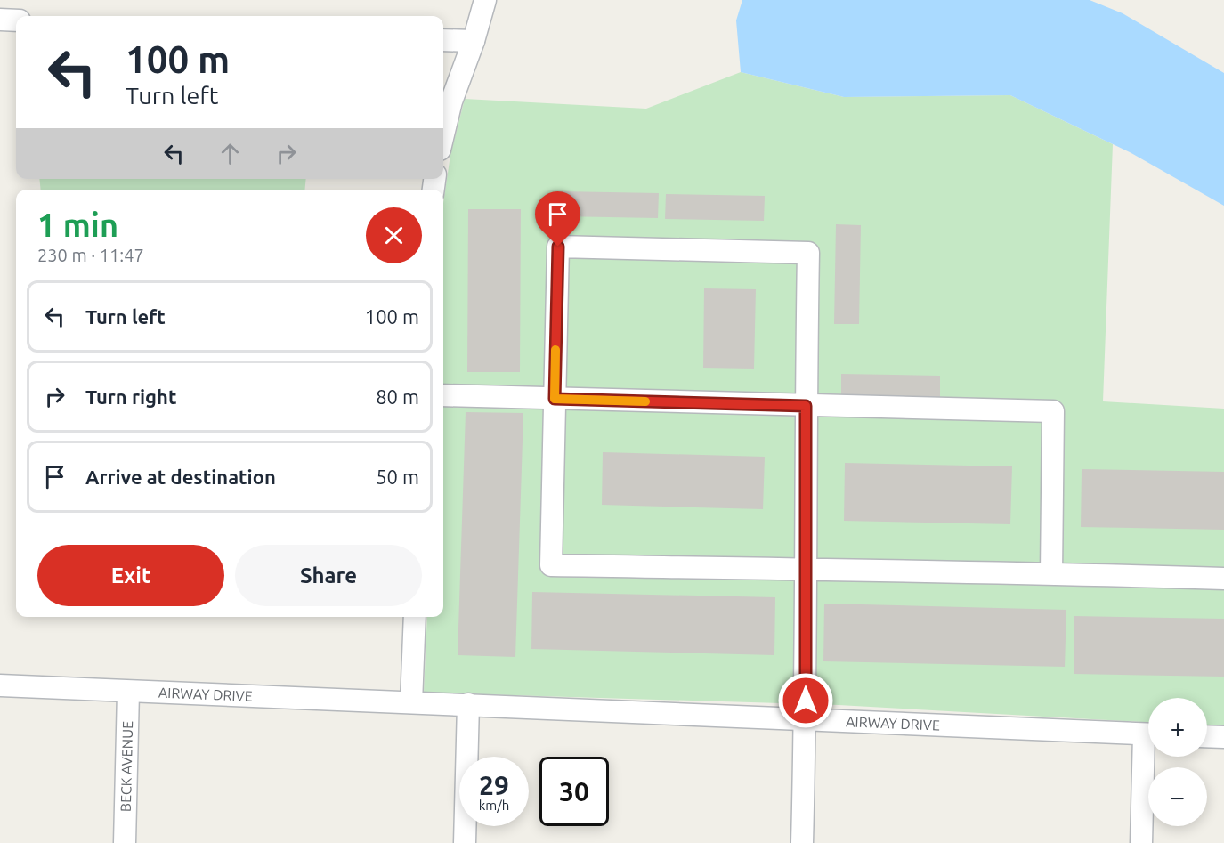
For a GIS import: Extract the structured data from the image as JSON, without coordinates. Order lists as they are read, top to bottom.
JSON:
{
  "streets": {
    "street": ["AIRWAY DRIVE", "BECK AVENUE"]
  },
  "crossings": [
    ["AIRWAY DRIVE", "BECK AVENUE"]
  ],
  "page": {
    "turn": ["100 m", "Turn left"],
    "heading": ["1 min", "230 m · 11:47"],
    "list": [
      {
        "name": "Turn left",
        "value": "100 m"
      },
      {
        "name": "Turn right",
        "value": "80 m"
      },
      {
        "name": "Arrive at destination",
        "value": "50 m"
      }
    ],
    "buttons": ["Exit", "Share"],
    "map_buttons": ["+", "−"],
    "speed": "29 km/h",
    "limit": "30"
  }
}
